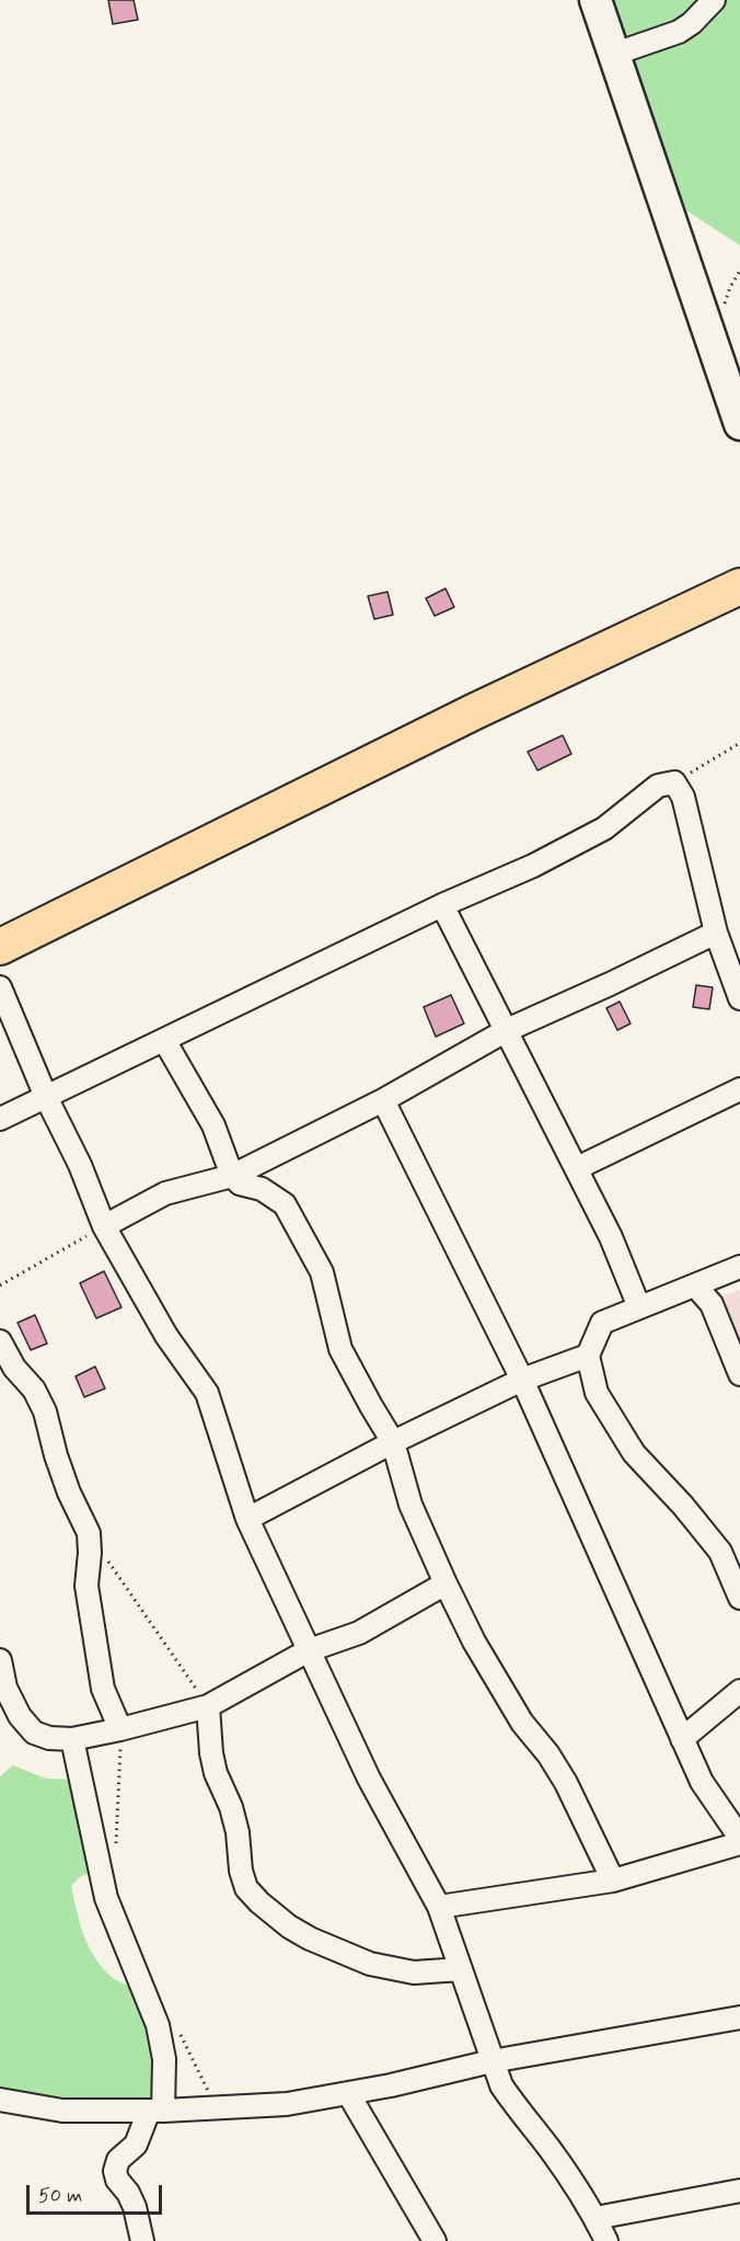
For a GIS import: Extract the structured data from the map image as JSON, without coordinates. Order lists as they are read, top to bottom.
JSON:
{
  "scale_bar": "50 m"
}
